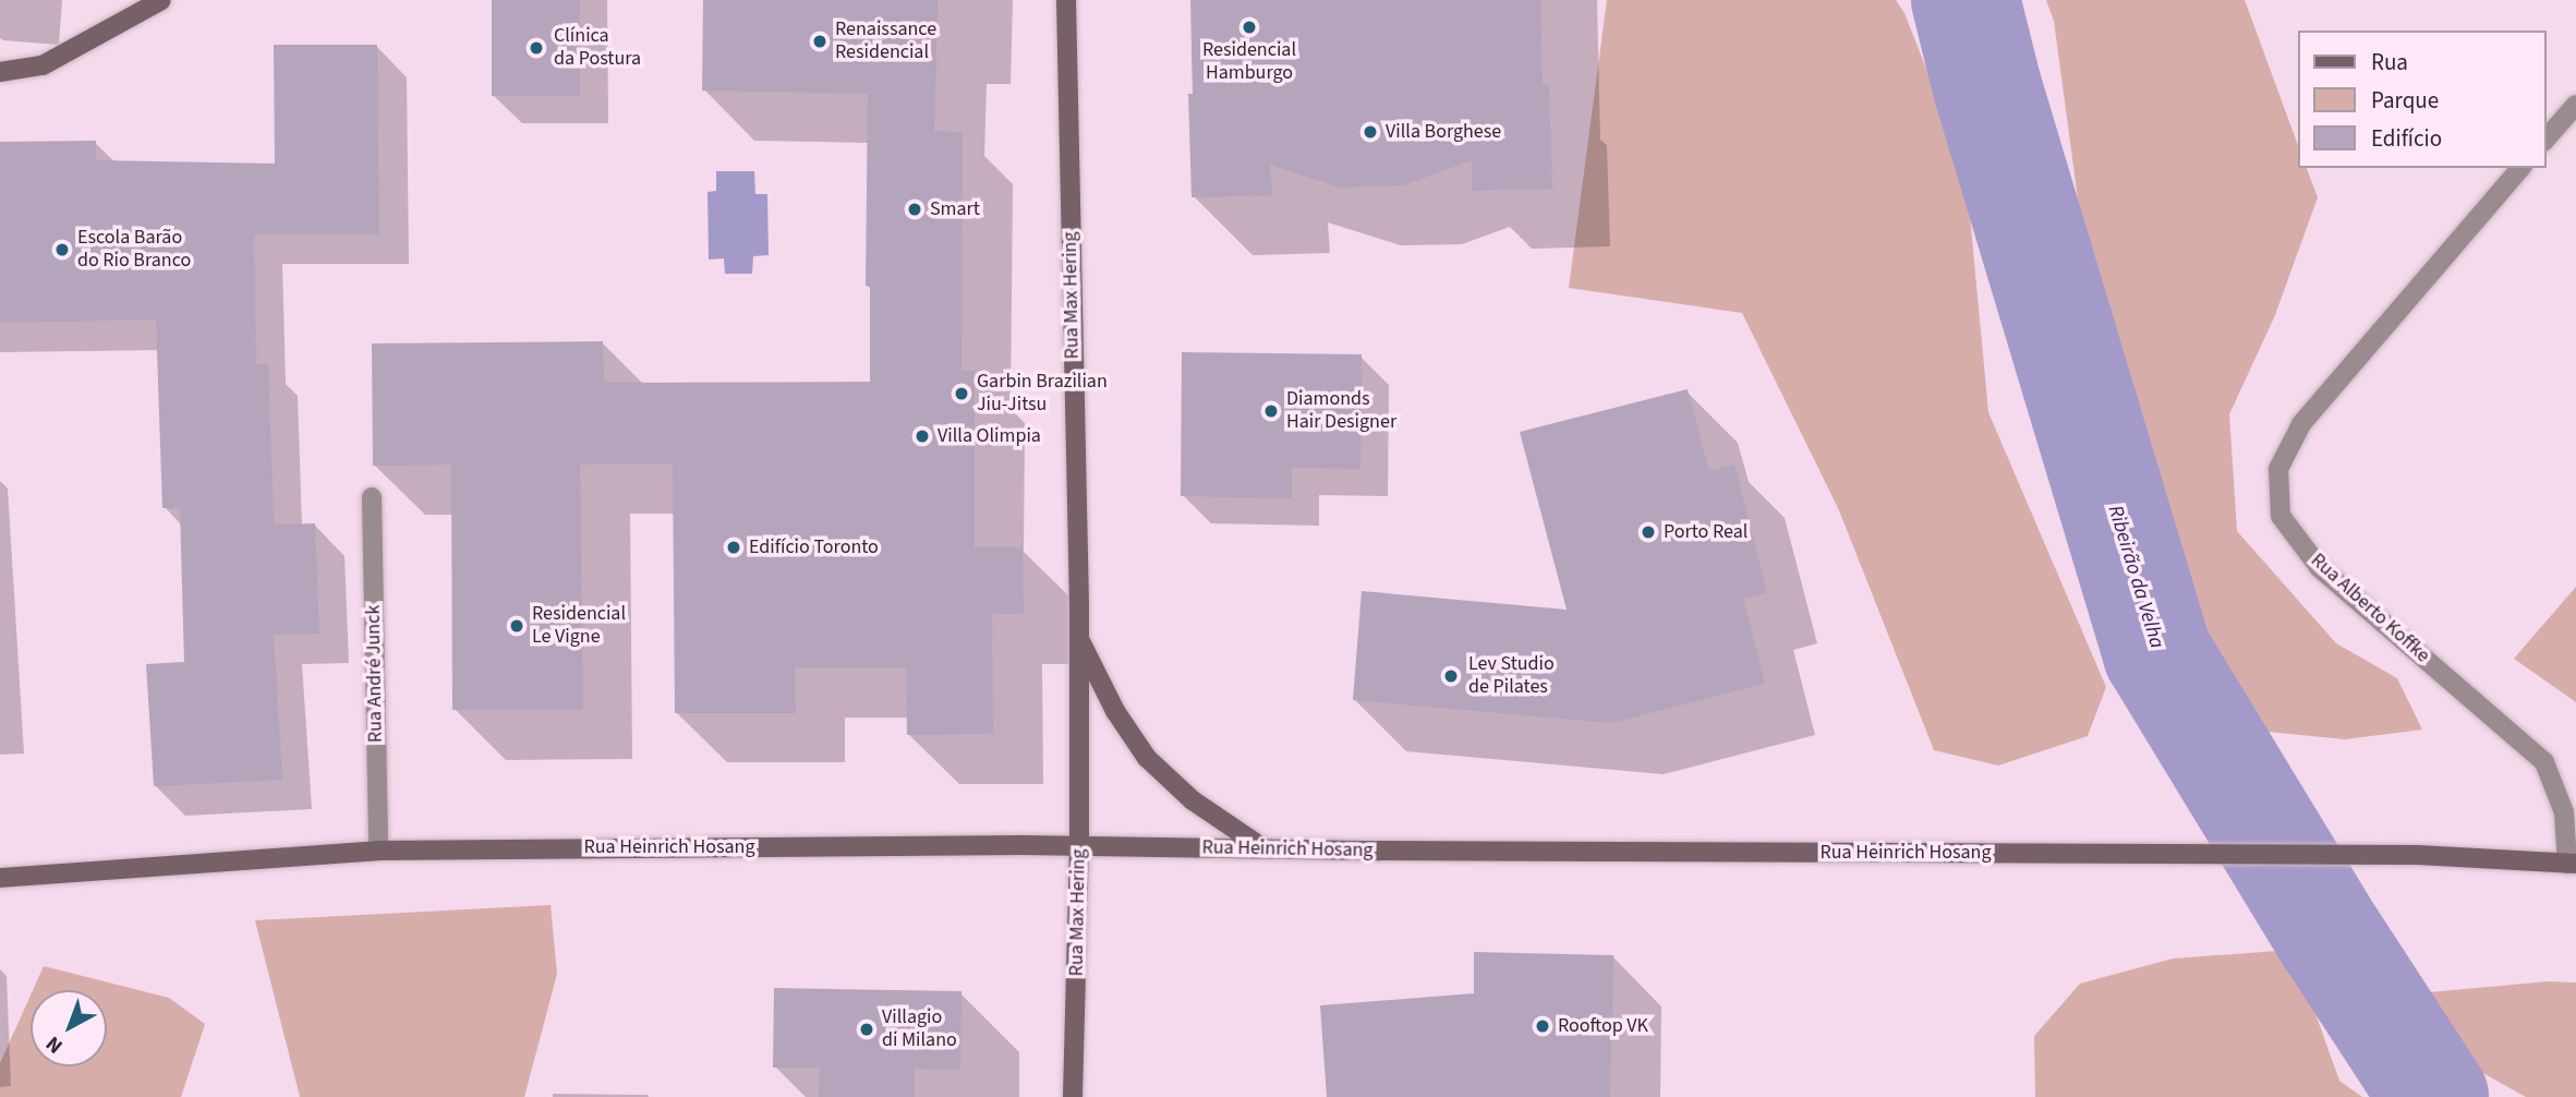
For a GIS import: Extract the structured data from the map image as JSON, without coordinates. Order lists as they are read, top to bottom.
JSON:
{
  "streets": {
    "main road": ["Rua Max Hering", "Rua Heinrich Hosang"],
    "street": ["Rua Alberto Koffke", "Rua André Junck"]
  },
  "crossings": [
    ["Rua Max Hering", "Rua Heinrich Hosang"],
    ["Rua Alberto Koffke", "Rua Heinrich Hosang"],
    ["Rua André Junck", "Rua Heinrich Hosang"]
  ],
  "water": ["Ribeirão da Velha"],
  "places": [
    "Residencial Hamburgo",
    "Renaissance Residencial",
    "Clínica da Postura",
    "Villa Borghese",
    "Smart",
    "Escola Barão do Rio Branco",
    "Garbin Brazilian Jiu-Jitsu",
    "Diamonds Hair Designer",
    "Villa Olimpia",
    "Porto Real",
    "Edifício Toronto",
    "Residencial Le Vigne",
    "Lev Studio de Pilates",
    "Rooftop VK",
    "Villagio di Milano"
  ],
  "legend": ["Rua", "Parque", "Edifício"],
  "north": "bottom left"
}
